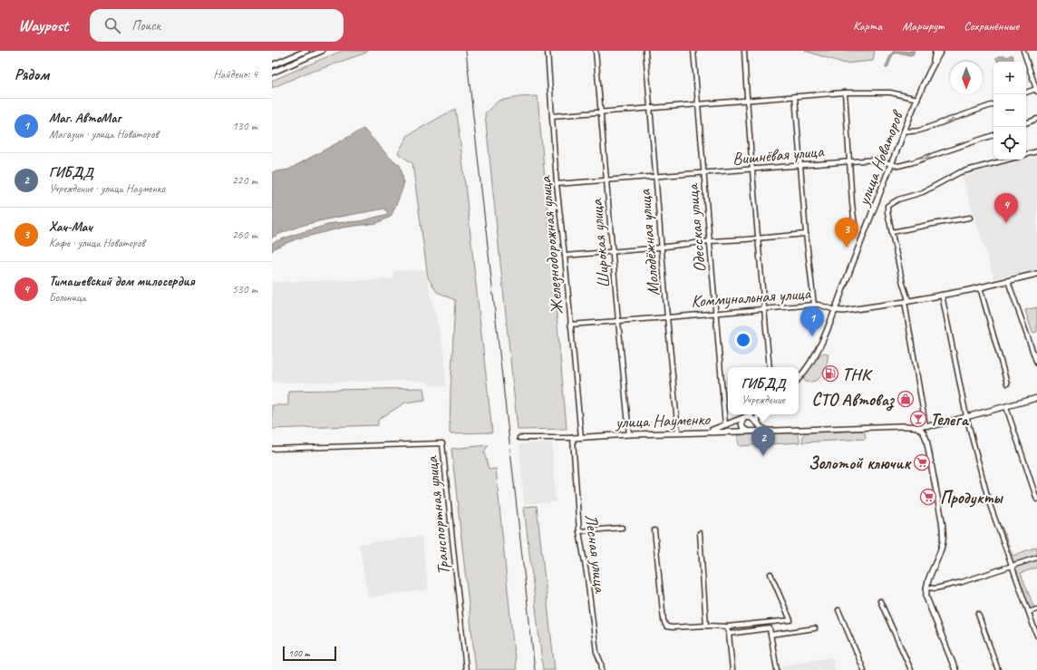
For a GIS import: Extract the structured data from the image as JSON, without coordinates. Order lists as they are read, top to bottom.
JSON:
{
  "streets": {
    "main road": ["улица Новаторов", "Коммунальная улица", "улица Науменко"],
    "street": [
      "Вишнёвая улица",
      "Одесская улица",
      "Молодёжная улица",
      "Широкая улица",
      "Железнодорожная улица",
      "Транспортная улица",
      "Лесная улица"
    ]
  },
  "crossings": [
    ["Вишнёвая улица", "улица Новаторов"],
    ["Вишнёвая улица", "Одесская улица"],
    ["Вишнёвая улица", "Молодёжная улица"],
    ["Вишнёвая улица", "Широкая улица"],
    ["Вишнёвая улица", "Железнодорожная улица"],
    ["улица Новаторов", "Коммунальная улица"],
    ["Одесская улица", "Коммунальная улица"],
    ["Молодёжная улица", "Коммунальная улица"],
    ["Молодёжная улица", "улица Науменко"],
    ["Широкая улица", "Коммунальная улица"],
    ["Широкая улица", "улица Науменко"],
    ["Железнодорожная улица", "Коммунальная улица"],
    ["Железнодорожная улица", "улица Науменко"],
    ["улица Науменко", "Лесная улица"]
  ],
  "places": {
    "fuel station": ["ТНК"],
    "shop": ["СТО Автоваз"],
    "bar": ["Телега"],
    "supermarket": ["Золотой ключик", "Продукты"]
  },
  "scale_bar": "100 m",
  "north": "bottom",
  "page": {
    "header": "Waypost",
    "search": "Поиск",
    "nav": ["Карта", "Маршрут", "Сохранённые"],
    "heading": ["Рядом", "Найдено: 4"],
    "map_buttons": ["+", "−"],
    "list": [
      {
        "mark": "1",
        "name": "Маг. АвтоМаг",
        "note": "Магазин · улица Новаторов",
        "value": "130 m"
      },
      {
        "mark": "2",
        "name": "ГИБДД",
        "note": "Учреждение · улица Науменко",
        "value": "220 m"
      },
      {
        "mark": "3",
        "name": "Хач-Мач",
        "note": "Кафе · улица Новаторов",
        "value": "260 m"
      },
      {
        "mark": "4",
        "name": "Тимашевский дом милосердия",
        "note": "Больница",
        "value": "530 m"
      }
    ],
    "pins": [
      "4",
      "3",
      "1",
      "2"
    ],
    "popup": ["ГИБДД", "Учреждение"],
    "scale": "100 m"
  }
}
